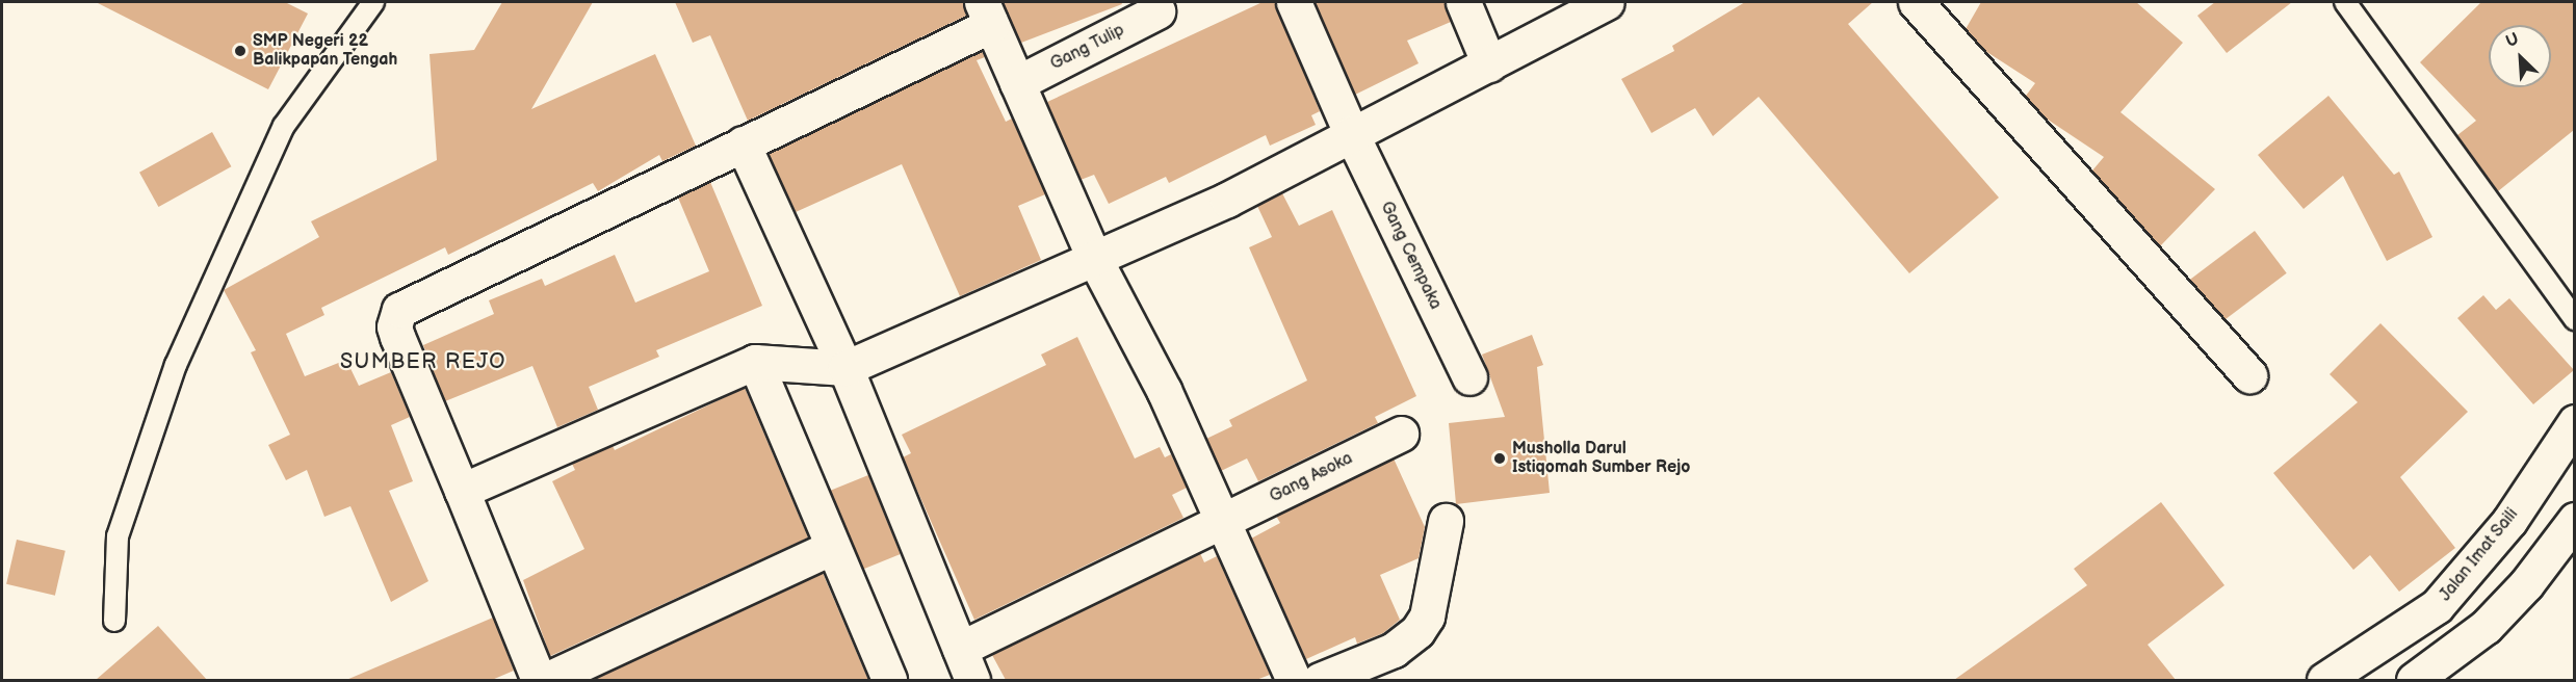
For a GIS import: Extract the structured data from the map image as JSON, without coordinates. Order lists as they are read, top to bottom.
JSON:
{
  "streets": {
    "street": [
      "Gang Tulip",
      "Gang Cempaka",
      "Gang Asoka",
      "Jalan Imat Saili"
    ]
  },
  "districts": ["SUMBER REJO"],
  "places": ["SMP Negeri 22 Balikpapan Tengah", "Musholla Darul Istiqomah Sumber Rejo"],
  "north": "top left"
}
